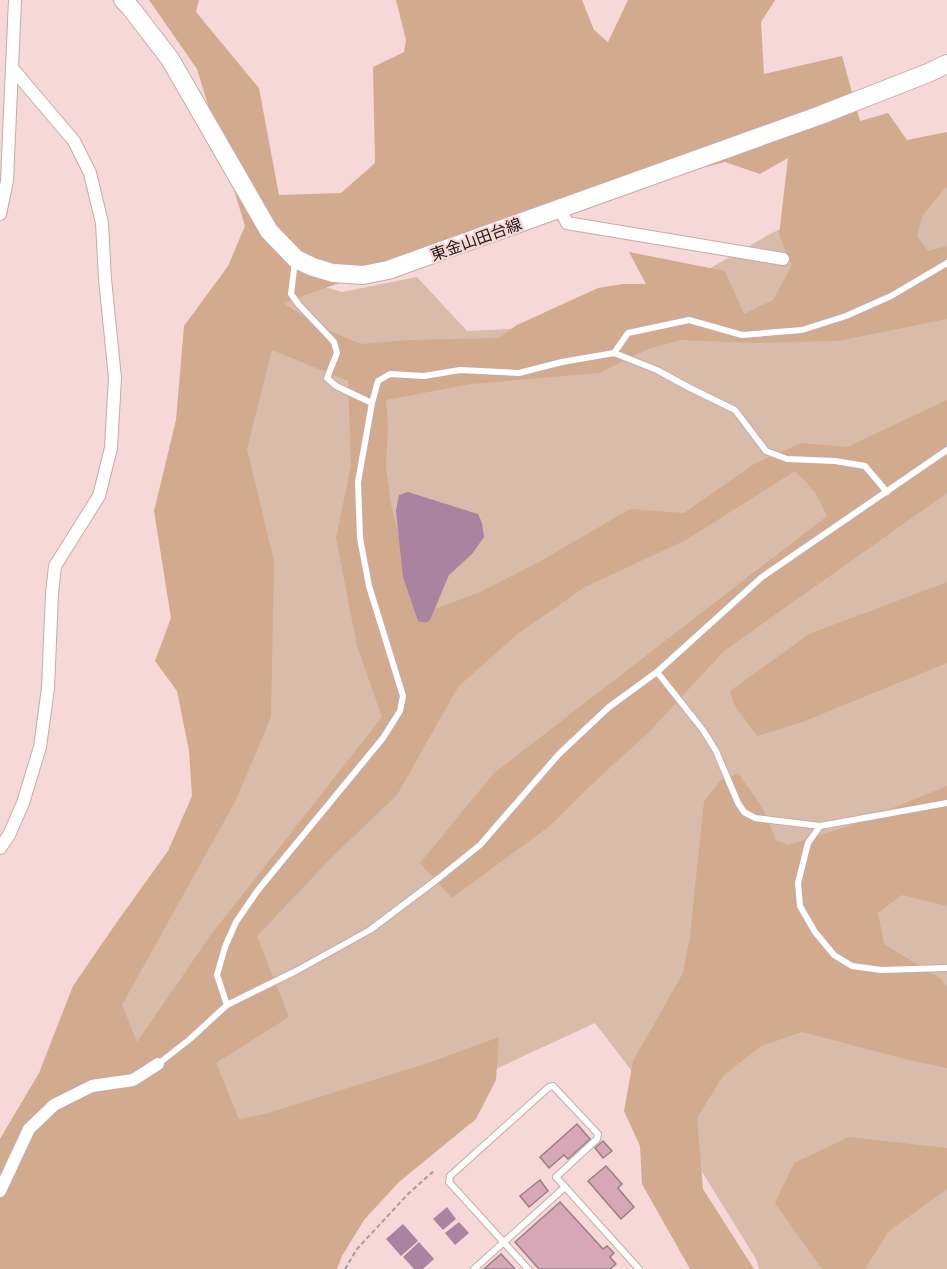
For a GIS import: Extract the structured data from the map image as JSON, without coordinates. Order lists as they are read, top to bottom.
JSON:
{
  "streets": {
    "main road": ["東金山田台線"]
  }
}
